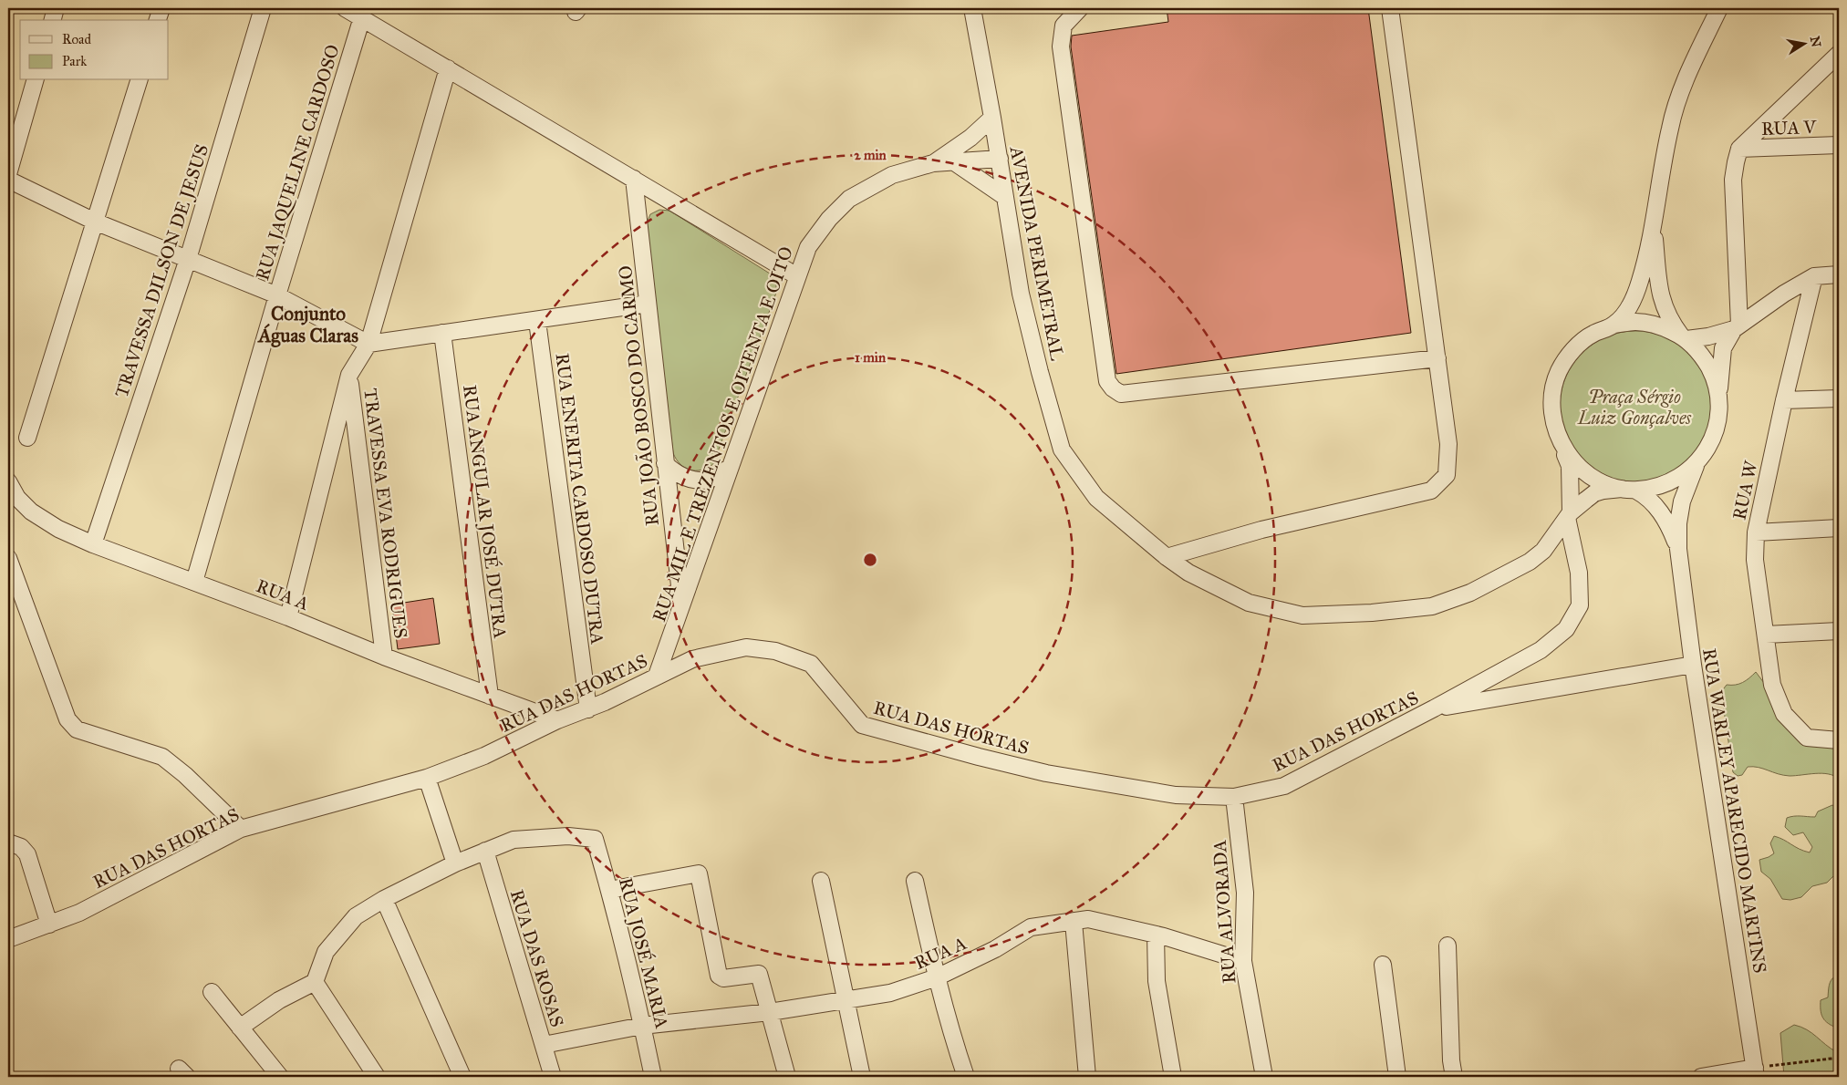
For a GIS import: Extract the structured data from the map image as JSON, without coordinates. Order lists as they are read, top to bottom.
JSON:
{
  "streets": {
    "street": [
      "RUA V",
      "RUA JAQUELINE CARDOSO",
      "AVENIDA PERIMETRAL",
      "TRAVESSA DILSON DE JESUS",
      "RUA JOÃO BOSCO DO CARMO",
      "RUA MIL E TREZENTOS E OITENTA E OITO",
      "RUA W",
      "RUA ENERITA CARDOSO DUTRA",
      "RUA ANGULAR JOSÉ DUTRA",
      "TRAVESSA EVA RODRIGUES",
      "RUA A",
      "RUA DAS HORTAS",
      "RUA WARLEY APARECIDO MARTINS",
      "RUA ALVORADA",
      "RUA JOSÉ MARIA",
      "RUA DAS ROSAS"
    ]
  },
  "crossings": [
    ["RUA JAQUELINE CARDOSO", "RUA A"],
    ["AVENIDA PERIMETRAL", "RUA MIL E TREZENTOS E OITENTA E OITO"],
    ["AVENIDA PERIMETRAL", "RUA DAS HORTAS"],
    ["AVENIDA PERIMETRAL", "RUA WARLEY APARECIDO MARTINS"],
    ["TRAVESSA DILSON DE JESUS", "RUA A"],
    ["RUA JOÃO BOSCO DO CARMO", "RUA MIL E TREZENTOS E OITENTA E OITO"],
    ["RUA MIL E TREZENTOS E OITENTA E OITO", "RUA DAS HORTAS"],
    ["RUA ENERITA CARDOSO DUTRA", "RUA DAS HORTAS"],
    ["RUA ANGULAR JOSÉ DUTRA", "RUA A"],
    ["TRAVESSA EVA RODRIGUES", "RUA A"],
    ["RUA A", "RUA DAS HORTAS"],
    ["RUA A", "RUA ALVORADA"],
    ["RUA A", "RUA JOSÉ MARIA"],
    ["RUA A", "RUA DAS ROSAS"],
    ["RUA DAS HORTAS", "RUA ALVORADA"],
    ["RUA JOSÉ MARIA", "RUA DAS ROSAS"]
  ],
  "districts": ["Conjunto Águas Claras"],
  "parks": ["Praça Sérgio Luiz Gonçalves"],
  "legend": ["Road", "Park"],
  "north": "right",
  "rings": ["2 min", "1 min"]
}
